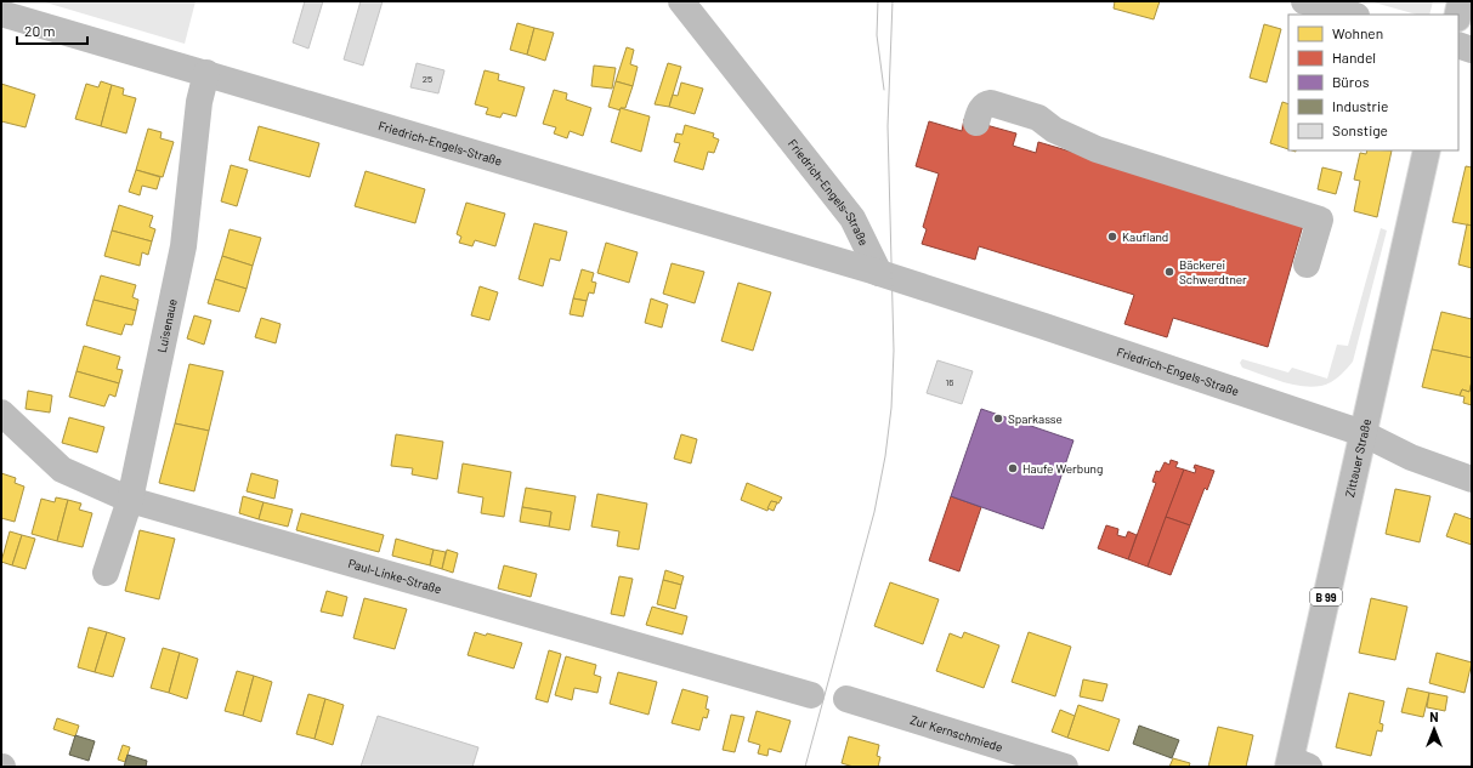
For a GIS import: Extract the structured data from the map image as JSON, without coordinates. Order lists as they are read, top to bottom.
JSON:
{
  "streets": {
    "street": [
      "Friedrich-Engels-Straße",
      "Luisenaue",
      "Zittauer Straße",
      "Paul-Linke-Straße",
      "B 99",
      "Zur Kernschmiede"
    ]
  },
  "crossings": [
    ["Friedrich-Engels-Straße", "Luisenaue"],
    ["Friedrich-Engels-Straße", "Zittauer Straße"],
    ["Luisenaue", "Paul-Linke-Straße"]
  ],
  "places": [
    "Kaufland",
    "Bäckerei Schwerdtner",
    "Sparkasse",
    "Haufe Werbung"
  ],
  "house_numbers": ["25", "16"],
  "legend": [
    "Wohnen",
    "Handel",
    "Büros",
    "Industrie",
    "Sonstige"
  ],
  "scale_bar": "20 m",
  "north": "top"
}
